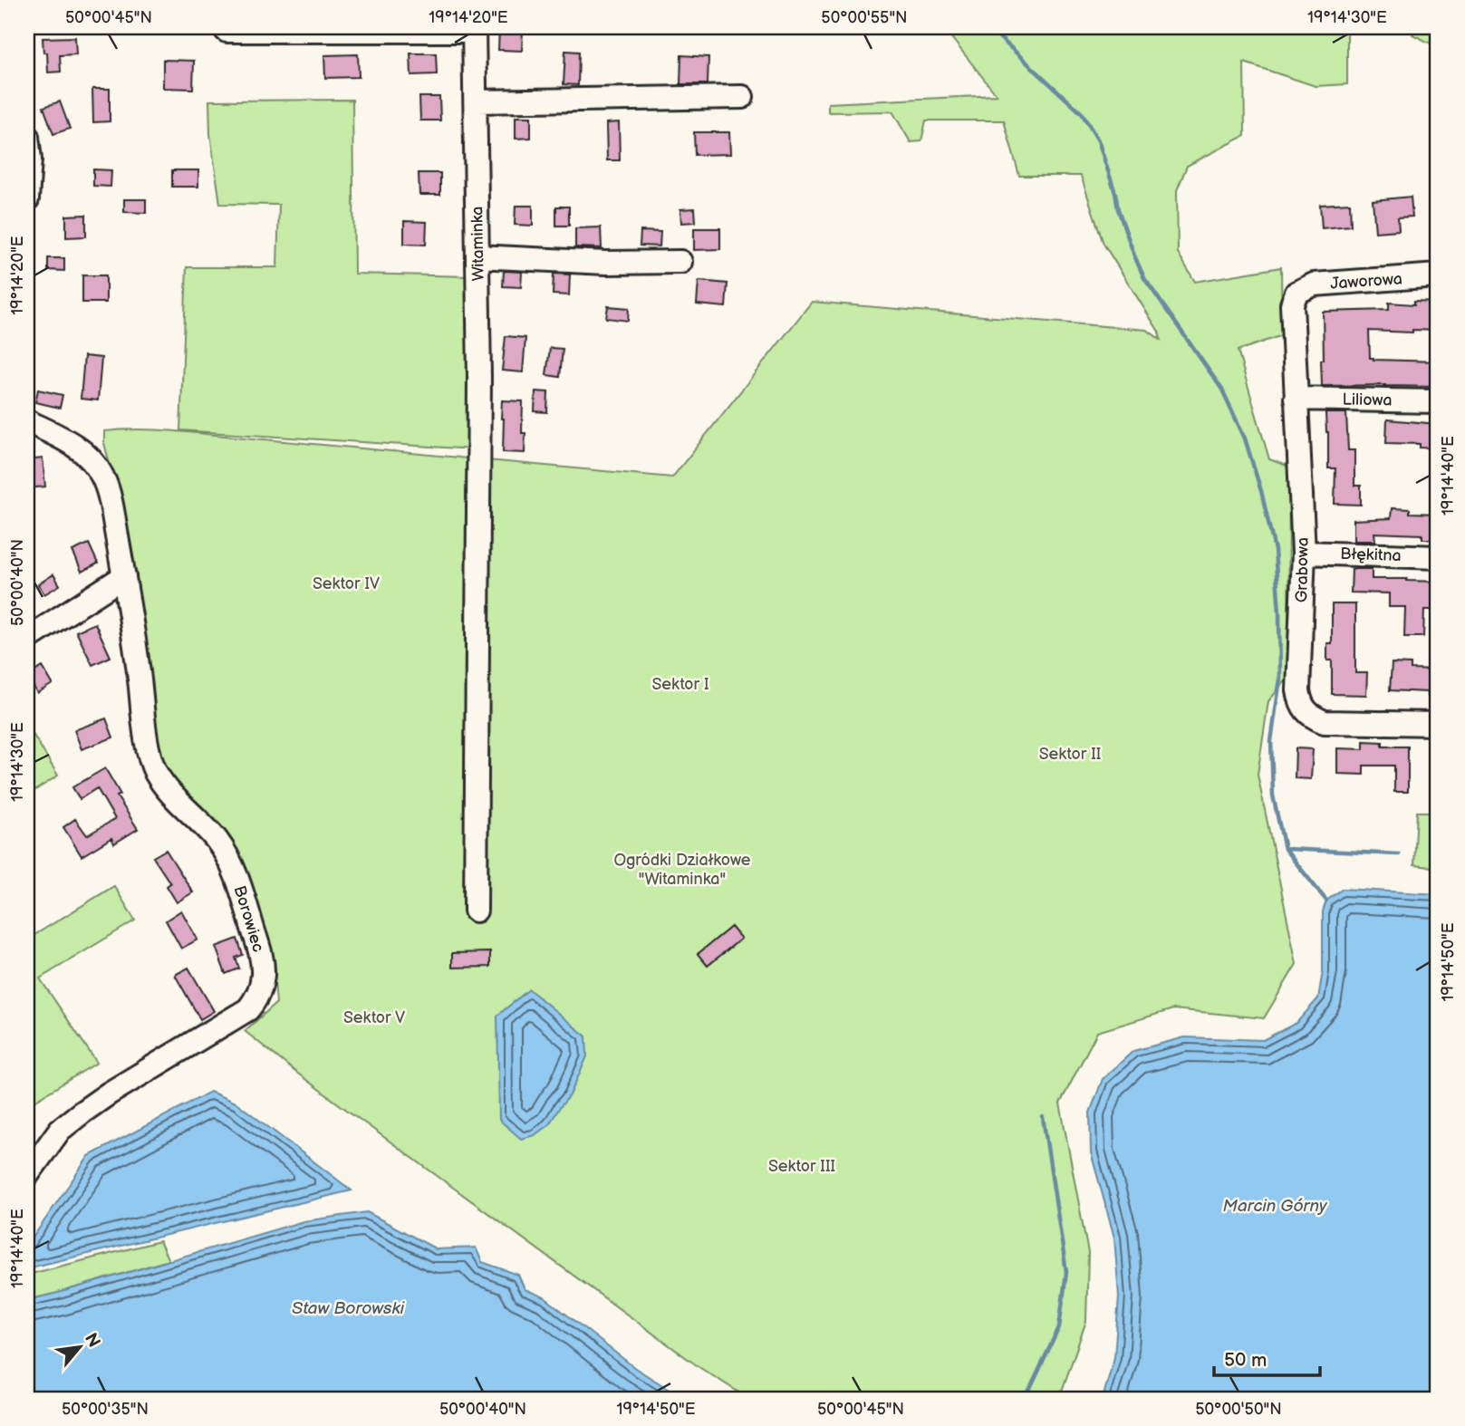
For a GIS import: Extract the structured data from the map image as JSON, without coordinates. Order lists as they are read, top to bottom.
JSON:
{
  "streets": {
    "street": [
      "Witaminka",
      "Jaworowa",
      "Liliowa",
      "Błękitna",
      "Grabowa",
      "Borowiec"
    ]
  },
  "crossings": [
    ["Jaworowa", "Grabowa"],
    ["Liliowa", "Grabowa"],
    ["Błękitna", "Grabowa"]
  ],
  "water": ["Marcin Górny", "Staw Borowski"],
  "parks": [
    "Sektor IV",
    "Sektor I",
    "Sektor II",
    "Ogródki Działkowe \"Witaminka\"",
    "Sektor V",
    "Sektor III"
  ],
  "scale_bar": "50 m",
  "north": "top right",
  "coordinates": [
    "50°00'45\"N",
    "19°14'20\"E",
    "50°00'55\"N",
    "19°14'30\"E",
    "19°14'40\"E",
    "50°00'40\"N",
    "19°14'50\"E",
    "50°00'35\"N",
    "50°00'50\"N"
  ]
}
